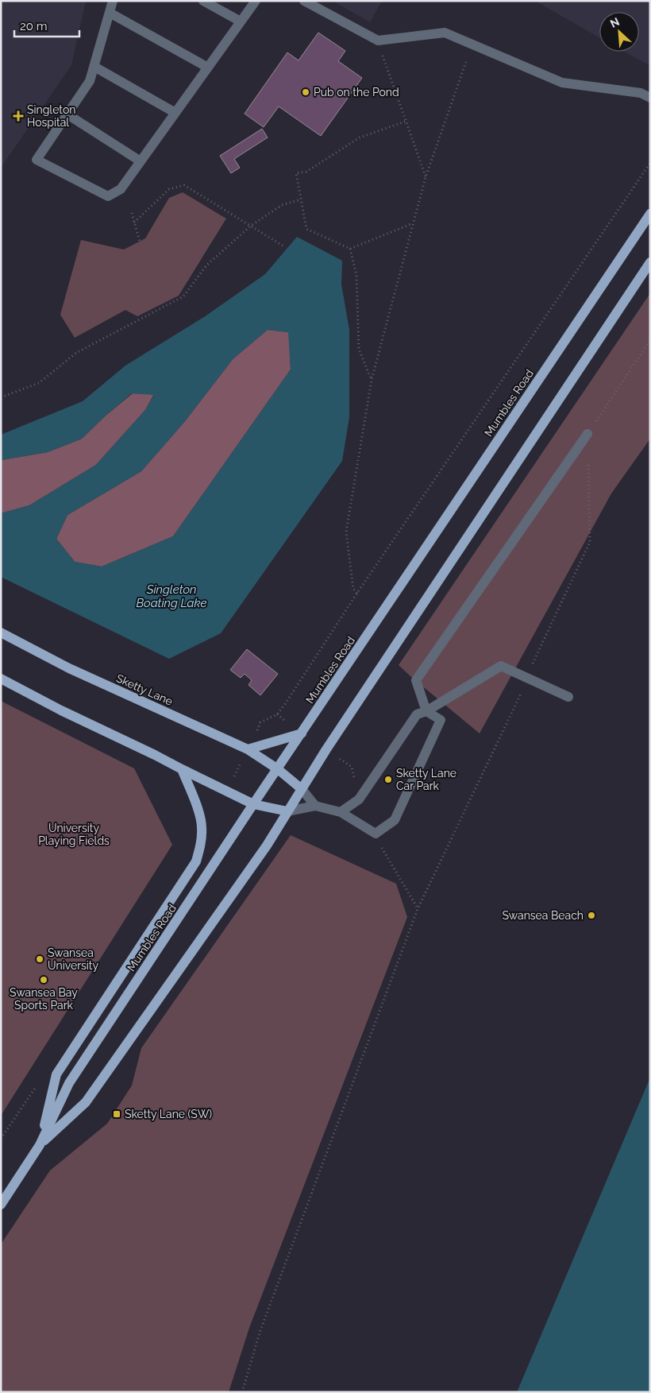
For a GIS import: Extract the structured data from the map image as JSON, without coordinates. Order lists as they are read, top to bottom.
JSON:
{
  "streets": {
    "main road": ["Mumbles Road", "Sketty Lane"]
  },
  "crossings": [
    ["Mumbles Road", "Sketty Lane"]
  ],
  "water": ["Singleton Boating Lake"],
  "parks": ["University Playing Fields"],
  "places": {
    "other": [
      "Pub on the Pond",
      "Sketty Lane Car Park",
      "Swansea Beach",
      "Swansea University",
      "Swansea Bay Sports Park"
    ],
    "health": ["Singleton Hospital"],
    "transit": ["Sketty Lane (SW)"]
  },
  "scale_bar": "20 m",
  "north": "top left"
}
